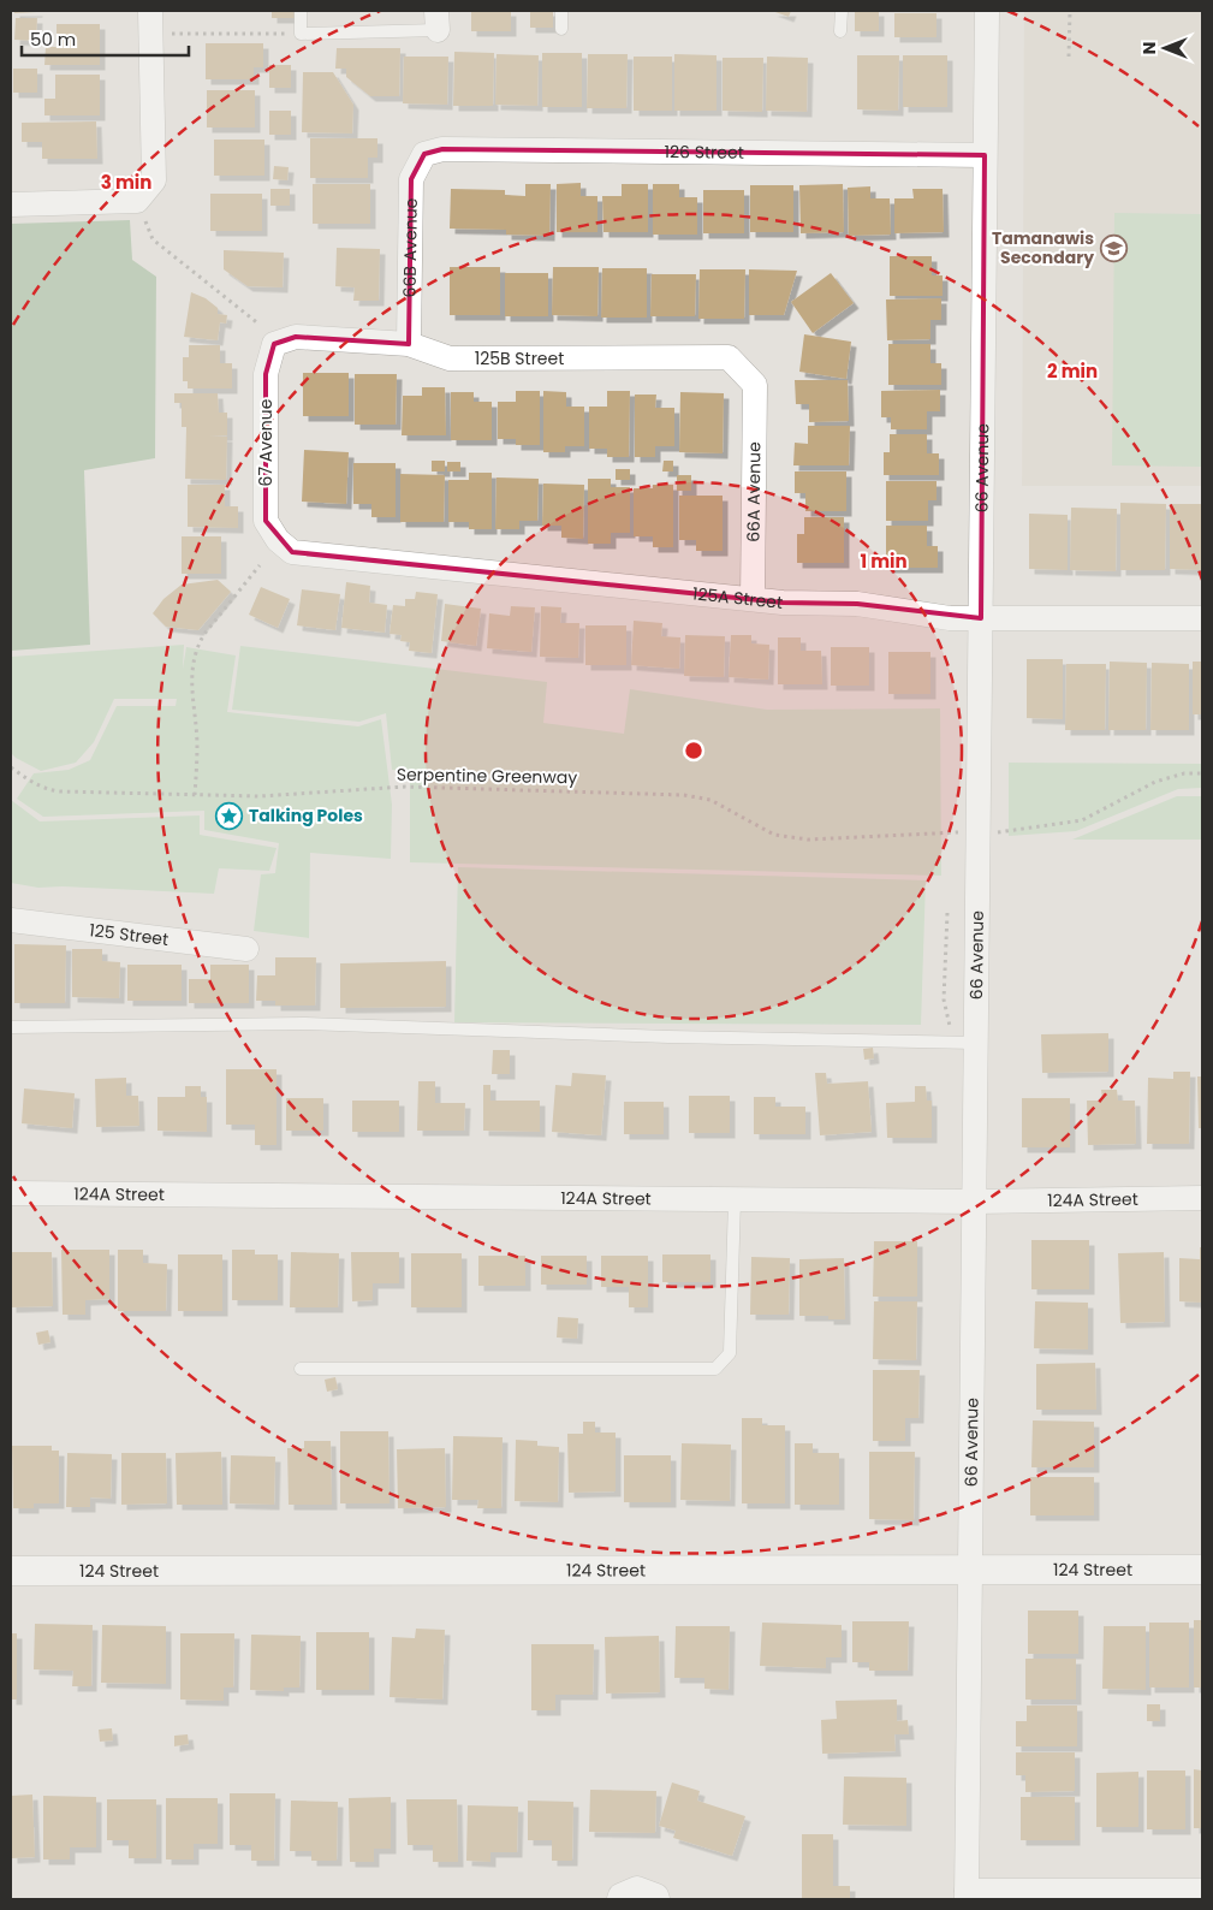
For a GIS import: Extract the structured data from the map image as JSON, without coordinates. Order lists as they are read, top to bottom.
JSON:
{
  "streets": {
    "street": [
      "126 Street",
      "66B Avenue",
      "125B Street",
      "67 Avenue",
      "66 Avenue",
      "66A Avenue",
      "125A Street",
      "125 Street",
      "124A Street",
      "124 Street"
    ],
    "path": ["Serpentine Greenway"]
  },
  "crossings": [
    ["126 Street", "66B Avenue"],
    ["126 Street", "66 Avenue"],
    ["66B Avenue", "125B Street"],
    ["125B Street", "67 Avenue"],
    ["125B Street", "66A Avenue"],
    ["67 Avenue", "125A Street"],
    ["66 Avenue", "125A Street"],
    ["66 Avenue", "124A Street"],
    ["66 Avenue", "124 Street"],
    ["66A Avenue", "125A Street"]
  ],
  "places": {
    "school or university": ["Tamanawis Secondary"],
    "place": ["Talking Poles"]
  },
  "scale_bar": "50 m",
  "north": "left",
  "rings": ["3 min", "2 min", "1 min"]
}
